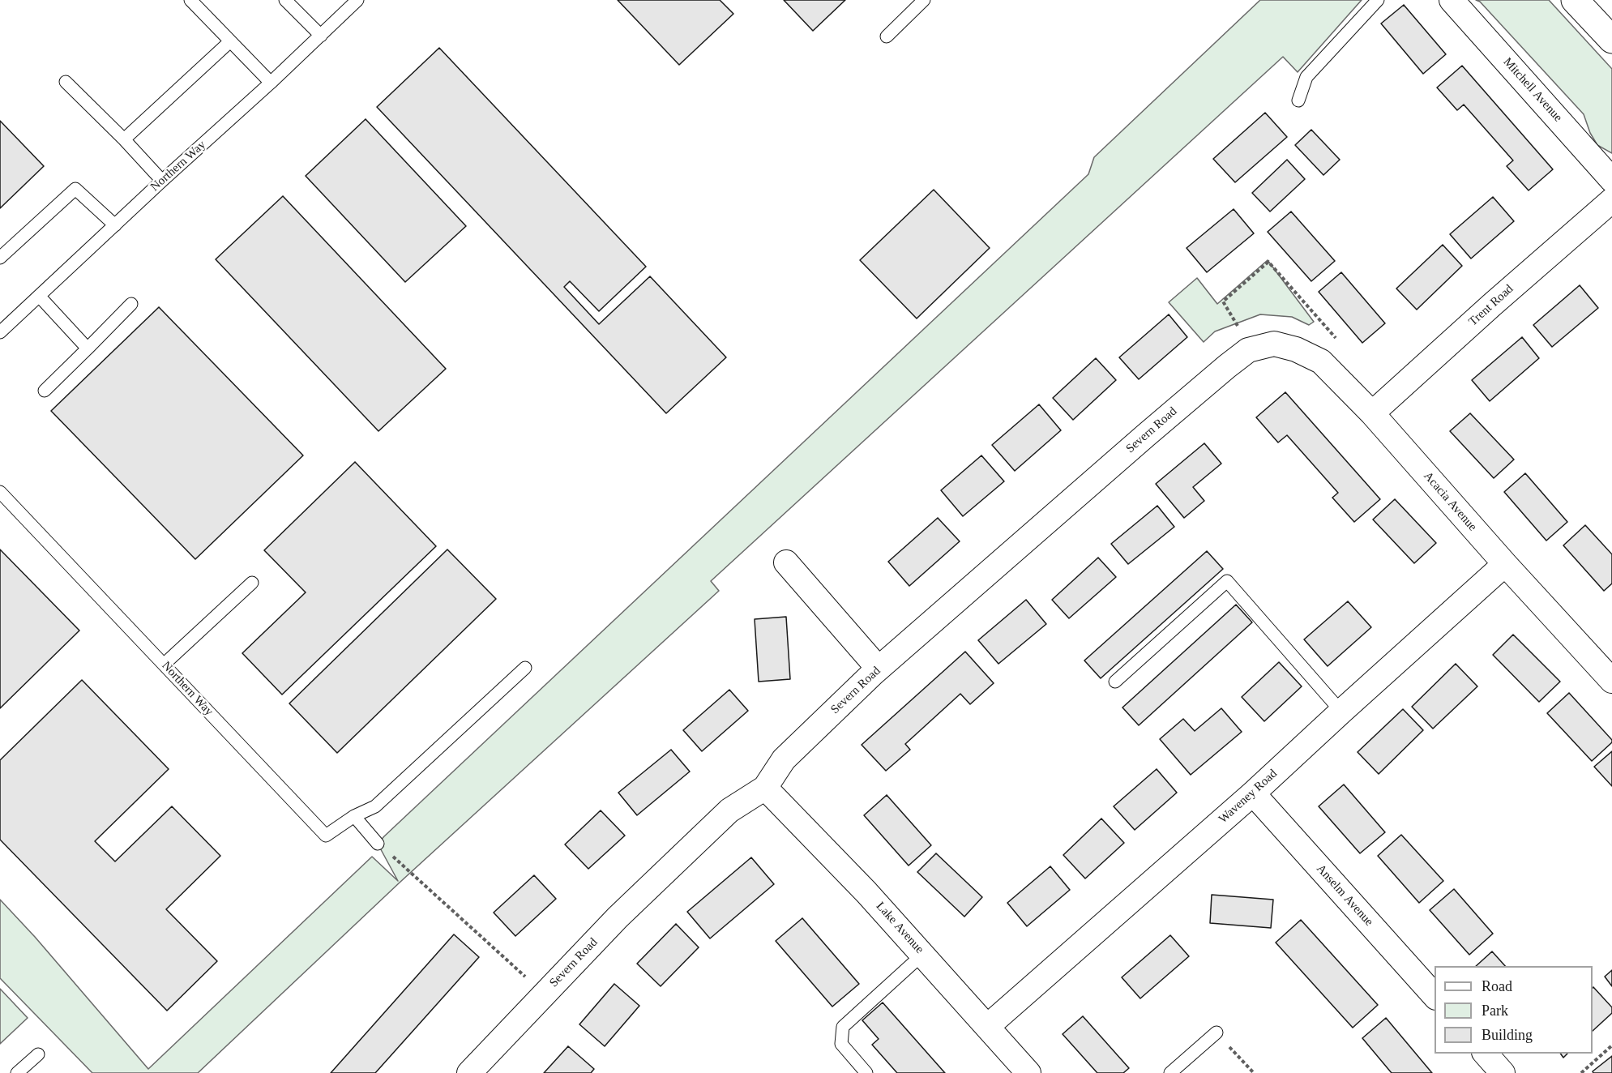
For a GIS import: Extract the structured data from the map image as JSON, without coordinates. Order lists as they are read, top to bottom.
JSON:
{
  "streets": {
    "street": [
      "Mitchell Avenue",
      "Trent Road",
      "Severn Road",
      "Acacia Avenue",
      "Waveney Road",
      "Anselm Avenue",
      "Lake Avenue"
    ],
    "lane": ["Northern Way"]
  },
  "crossings": [
    ["Trent Road", "Acacia Avenue"],
    ["Severn Road", "Acacia Avenue"],
    ["Severn Road", "Lake Avenue"],
    ["Acacia Avenue", "Waveney Road"],
    ["Waveney Road", "Anselm Avenue"],
    ["Waveney Road", "Lake Avenue"]
  ],
  "legend": ["Road", "Park", "Building"]
}
